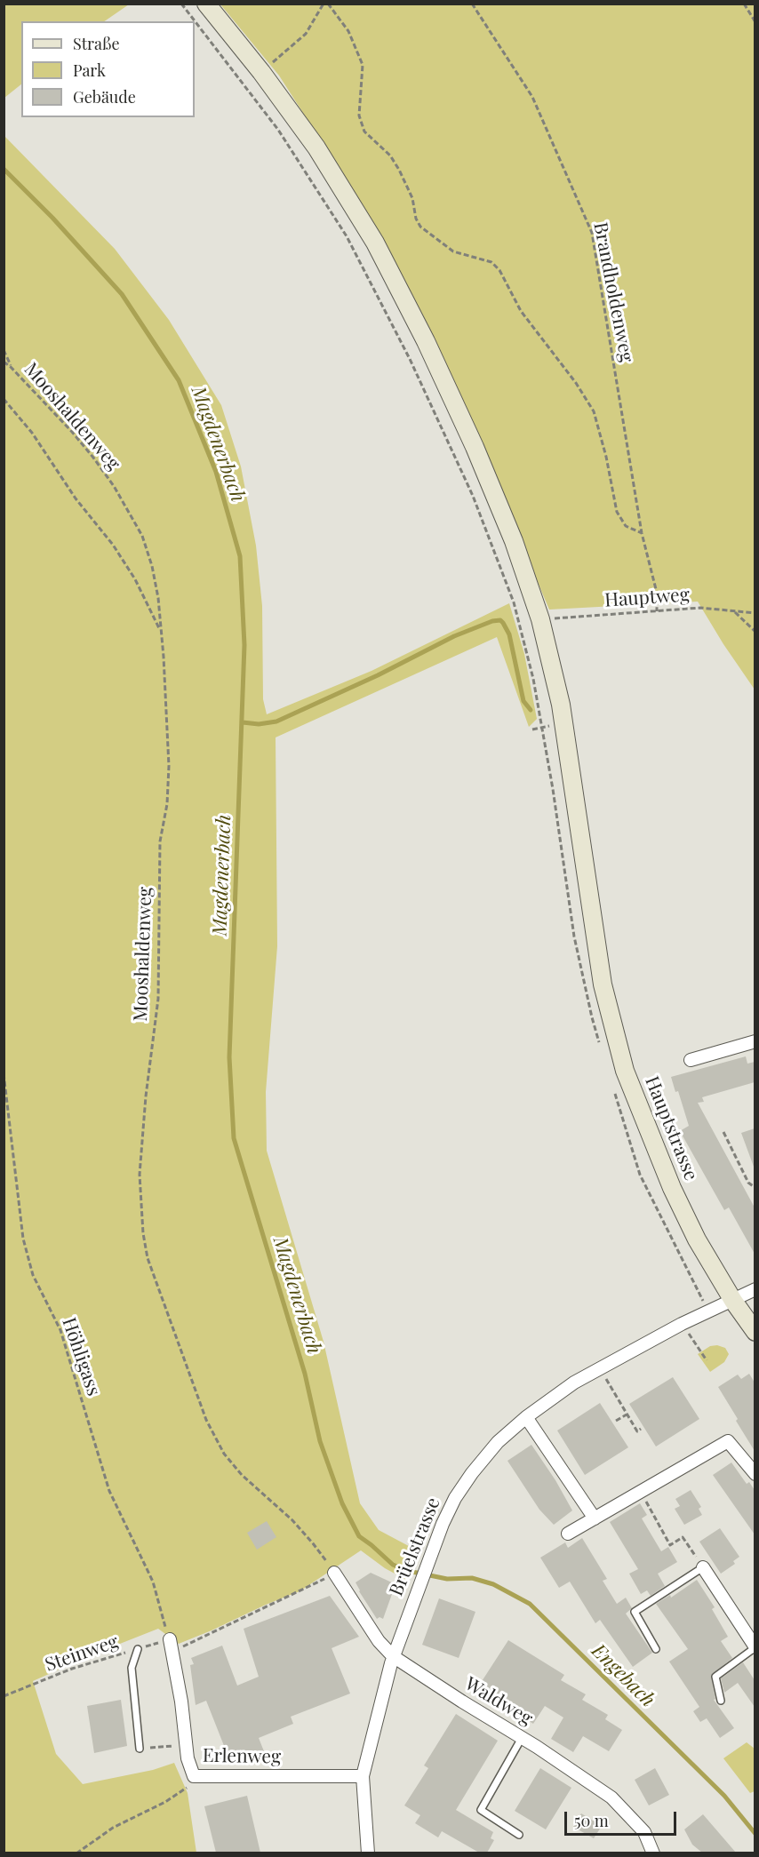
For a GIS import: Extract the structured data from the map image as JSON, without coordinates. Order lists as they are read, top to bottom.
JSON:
{
  "streets": {
    "main road": ["Hauptstrasse"],
    "street": ["Brüelstrasse", "Waldweg", "Erlenweg"],
    "path": [
      "Brandholdenweg",
      "Mooshaldenweg",
      "Hauptweg",
      "Höhligass",
      "Steinweg"
    ]
  },
  "crossings": [
    ["Brandholdenweg", "Hauptweg"],
    ["Mooshaldenweg", "Waldweg"],
    ["Hauptweg", "Hauptstrasse"],
    ["Hauptstrasse", "Brüelstrasse"],
    ["Höhligass", "Steinweg"],
    ["Höhligass", "Erlenweg"],
    ["Brüelstrasse", "Waldweg"],
    ["Brüelstrasse", "Erlenweg"],
    ["Steinweg", "Erlenweg"]
  ],
  "water": ["Magdenerbach", "Engebach"],
  "legend": ["Straße", "Park", "Gebäude"],
  "scale_bar": "50 m"
}
